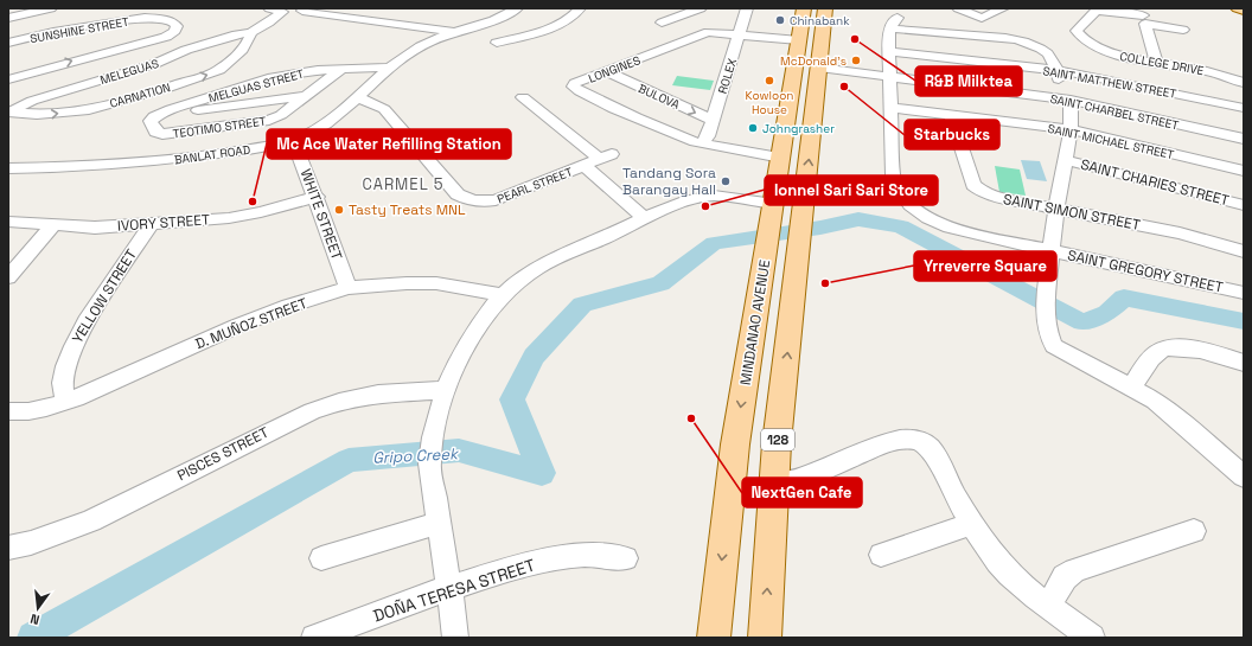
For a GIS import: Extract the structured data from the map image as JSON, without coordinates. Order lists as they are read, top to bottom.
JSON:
{
  "streets": {
    "main road": ["MINDANAO AVENUE", "128"],
    "street": [
      "SUNSHINE STREET",
      "COLLEGE DRIVE",
      "LONGINES",
      "MELEGUAS",
      "ROLEX",
      "SAINT MATTHEW STREET",
      "MELGUAS STREET",
      "CARNATION",
      "BULOVA",
      "SAINT CHARBEL STREET",
      "TEOTIMO STREET",
      "SAINT MICHAEL STREET",
      "BANLAT ROAD",
      "SAINT CHARIES STREET",
      "PEARL STREET",
      "SAINT SIMON STREET",
      "WHITE STREET",
      "IVORY STREET",
      "SAINT GREGORY STREET",
      "YELLOW STREET",
      "D. MUÑOZ STREET",
      "PISCES STREET",
      "DOÑA TERESA STREET"
    ]
  },
  "crossings": [
    ["LONGINES", "ROLEX"],
    ["LONGINES", "BULOVA"],
    ["LONGINES", "MINDANAO AVENUE"],
    ["MELEGUAS", "CARNATION"],
    ["ROLEX", "BULOVA"],
    ["SAINT MATTHEW STREET", "SAINT GREGORY STREET"],
    ["MELGUAS STREET", "TEOTIMO STREET"],
    ["MELGUAS STREET", "BANLAT ROAD"],
    ["SAINT CHARBEL STREET", "SAINT GREGORY STREET"],
    ["SAINT CHARBEL STREET", "128"],
    ["SAINT MICHAEL STREET", "SAINT SIMON STREET"],
    ["SAINT MICHAEL STREET", "SAINT GREGORY STREET"],
    ["BANLAT ROAD", "PEARL STREET"],
    ["BANLAT ROAD", "WHITE STREET"],
    ["WHITE STREET", "IVORY STREET"],
    ["WHITE STREET", "D. MUÑOZ STREET"],
    ["IVORY STREET", "YELLOW STREET"],
    ["YELLOW STREET", "D. MUÑOZ STREET"]
  ],
  "districts": ["CARMEL 5"],
  "water": ["Gripo Creek"],
  "places": [
    "Chinabank",
    "R&B Milktea",
    "McDonald's",
    "Kowloon House",
    "Starbucks",
    "Johngrasher",
    "Tandang Sora Barangay Hall",
    "Mc Ace Water Refilling Station",
    "Ionnel Sari Sari Store",
    "Tasty Treats MNL",
    "Yrreverre Square",
    "NextGen Cafe"
  ],
  "north": "bottom"
}
